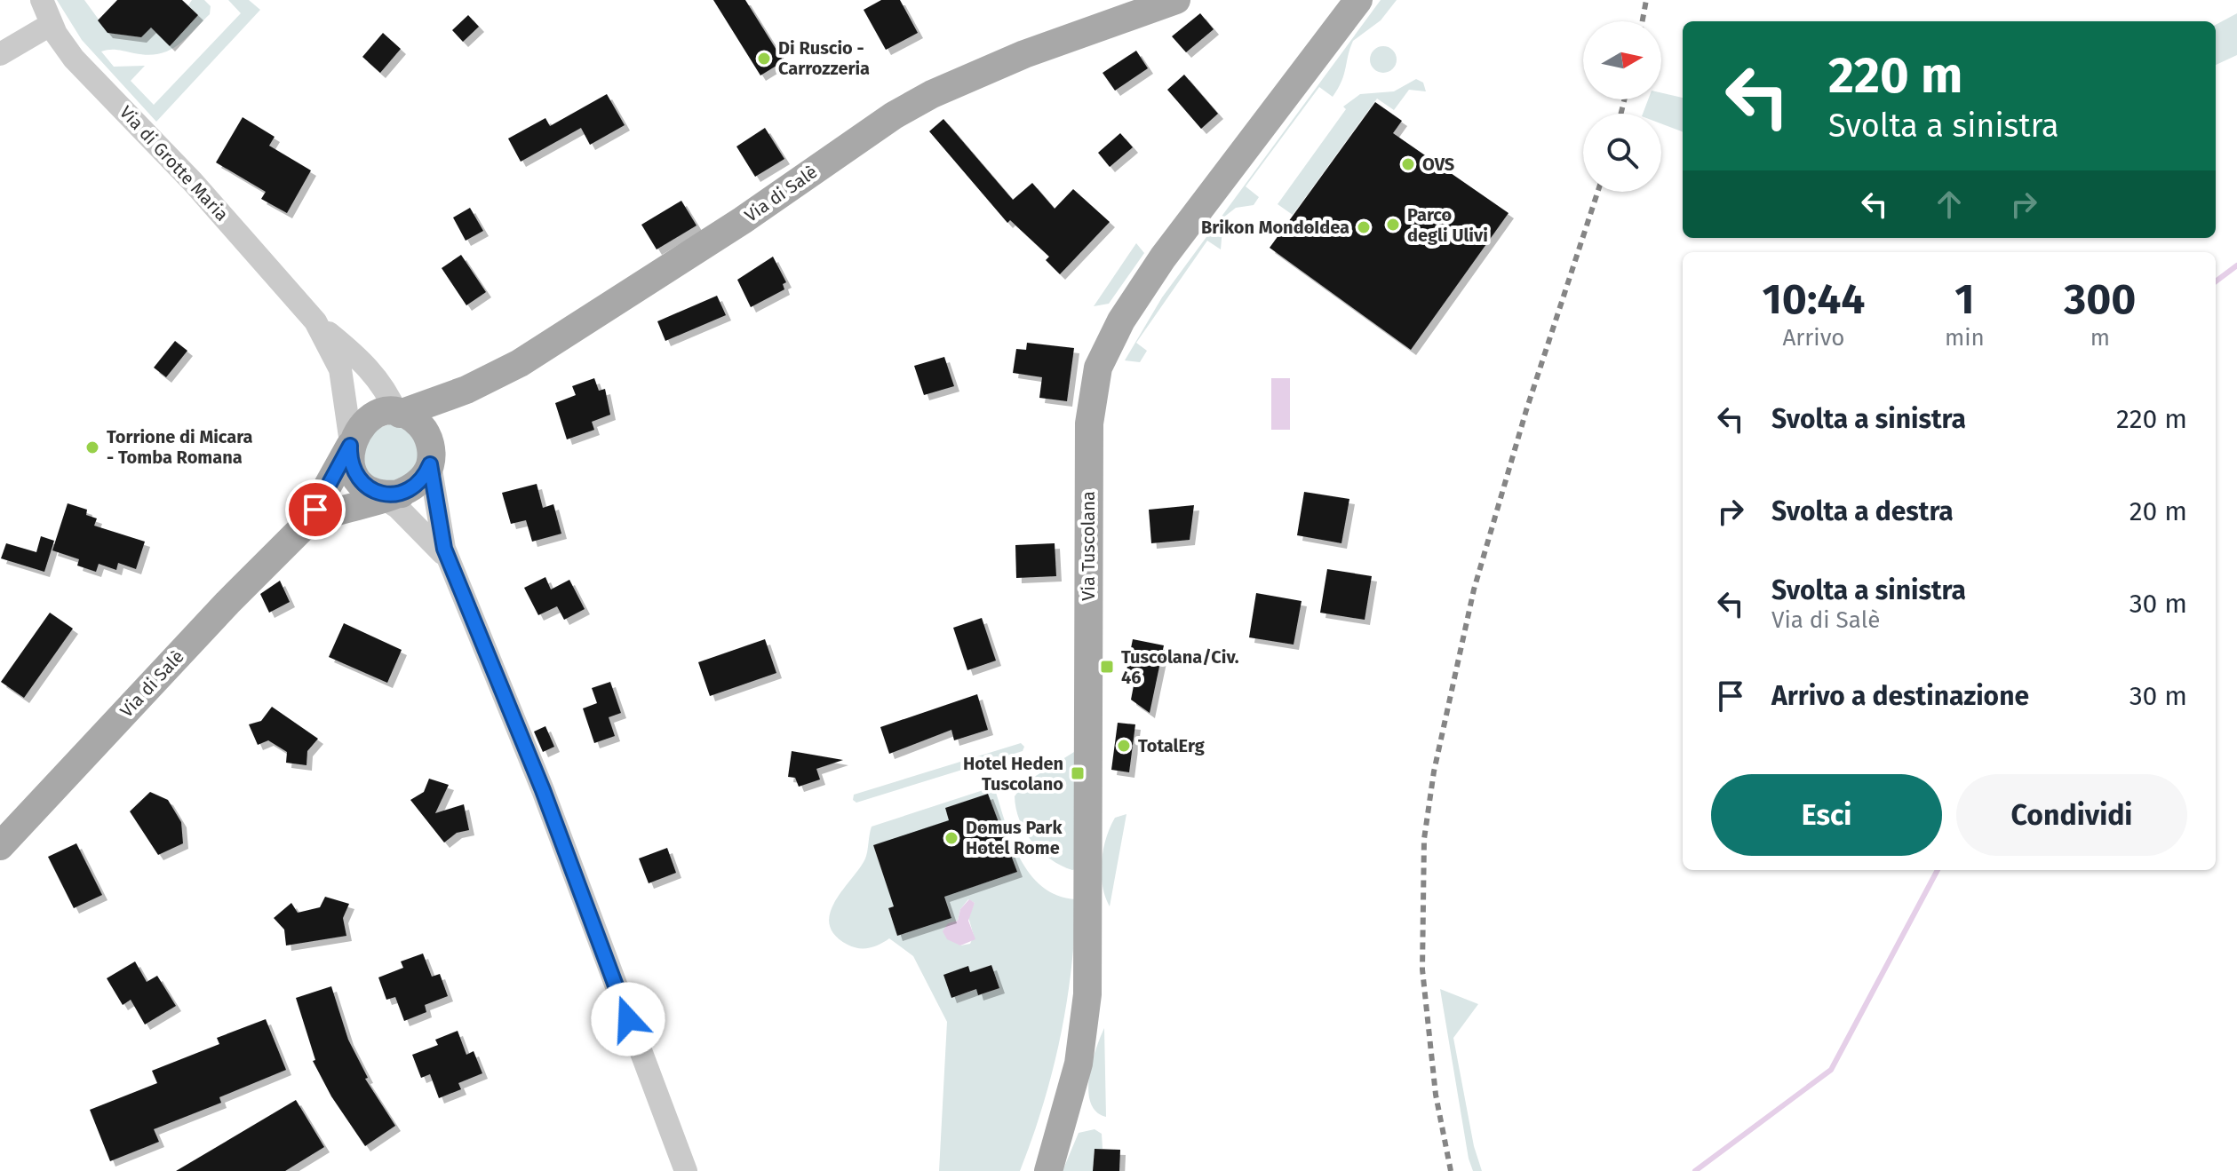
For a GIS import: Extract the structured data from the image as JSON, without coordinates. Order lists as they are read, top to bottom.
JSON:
{
  "streets": {
    "main road": ["Via di Salè", "Via Tuscolana"],
    "street": ["Via di Grotte Maria"]
  },
  "crossings": [
    ["Via di Grotte Maria", "Via di Salè"]
  ],
  "places": {
    "other": [
      "Di Ruscio - Carrozzeria",
      "OVS",
      "Parco degli Ulivi",
      "Brikon MondoIdea",
      "Torrione di Micara - Tomba Romana",
      "TotalErg",
      "Domus Park Hotel Rome"
    ],
    "transit": ["Tuscolana/Civ. 46", "Hotel Heden Tuscolano"]
  },
  "north": "right",
  "page": {
    "turn": ["220 m", "Svolta a sinistra"],
    "eta": [
      "10:44",
      "Arrivo",
      "1",
      "min",
      "300",
      "m"
    ],
    "list": [
      {
        "name": "Svolta a sinistra",
        "value": "220 m"
      },
      {
        "name": "Svolta a destra",
        "value": "20 m"
      },
      {
        "name": "Svolta a sinistra",
        "note": "Via di Salè",
        "value": "30 m"
      },
      {
        "name": "Arrivo a destinazione",
        "value": "30 m"
      }
    ],
    "buttons": ["Esci", "Condividi"]
  }
}
